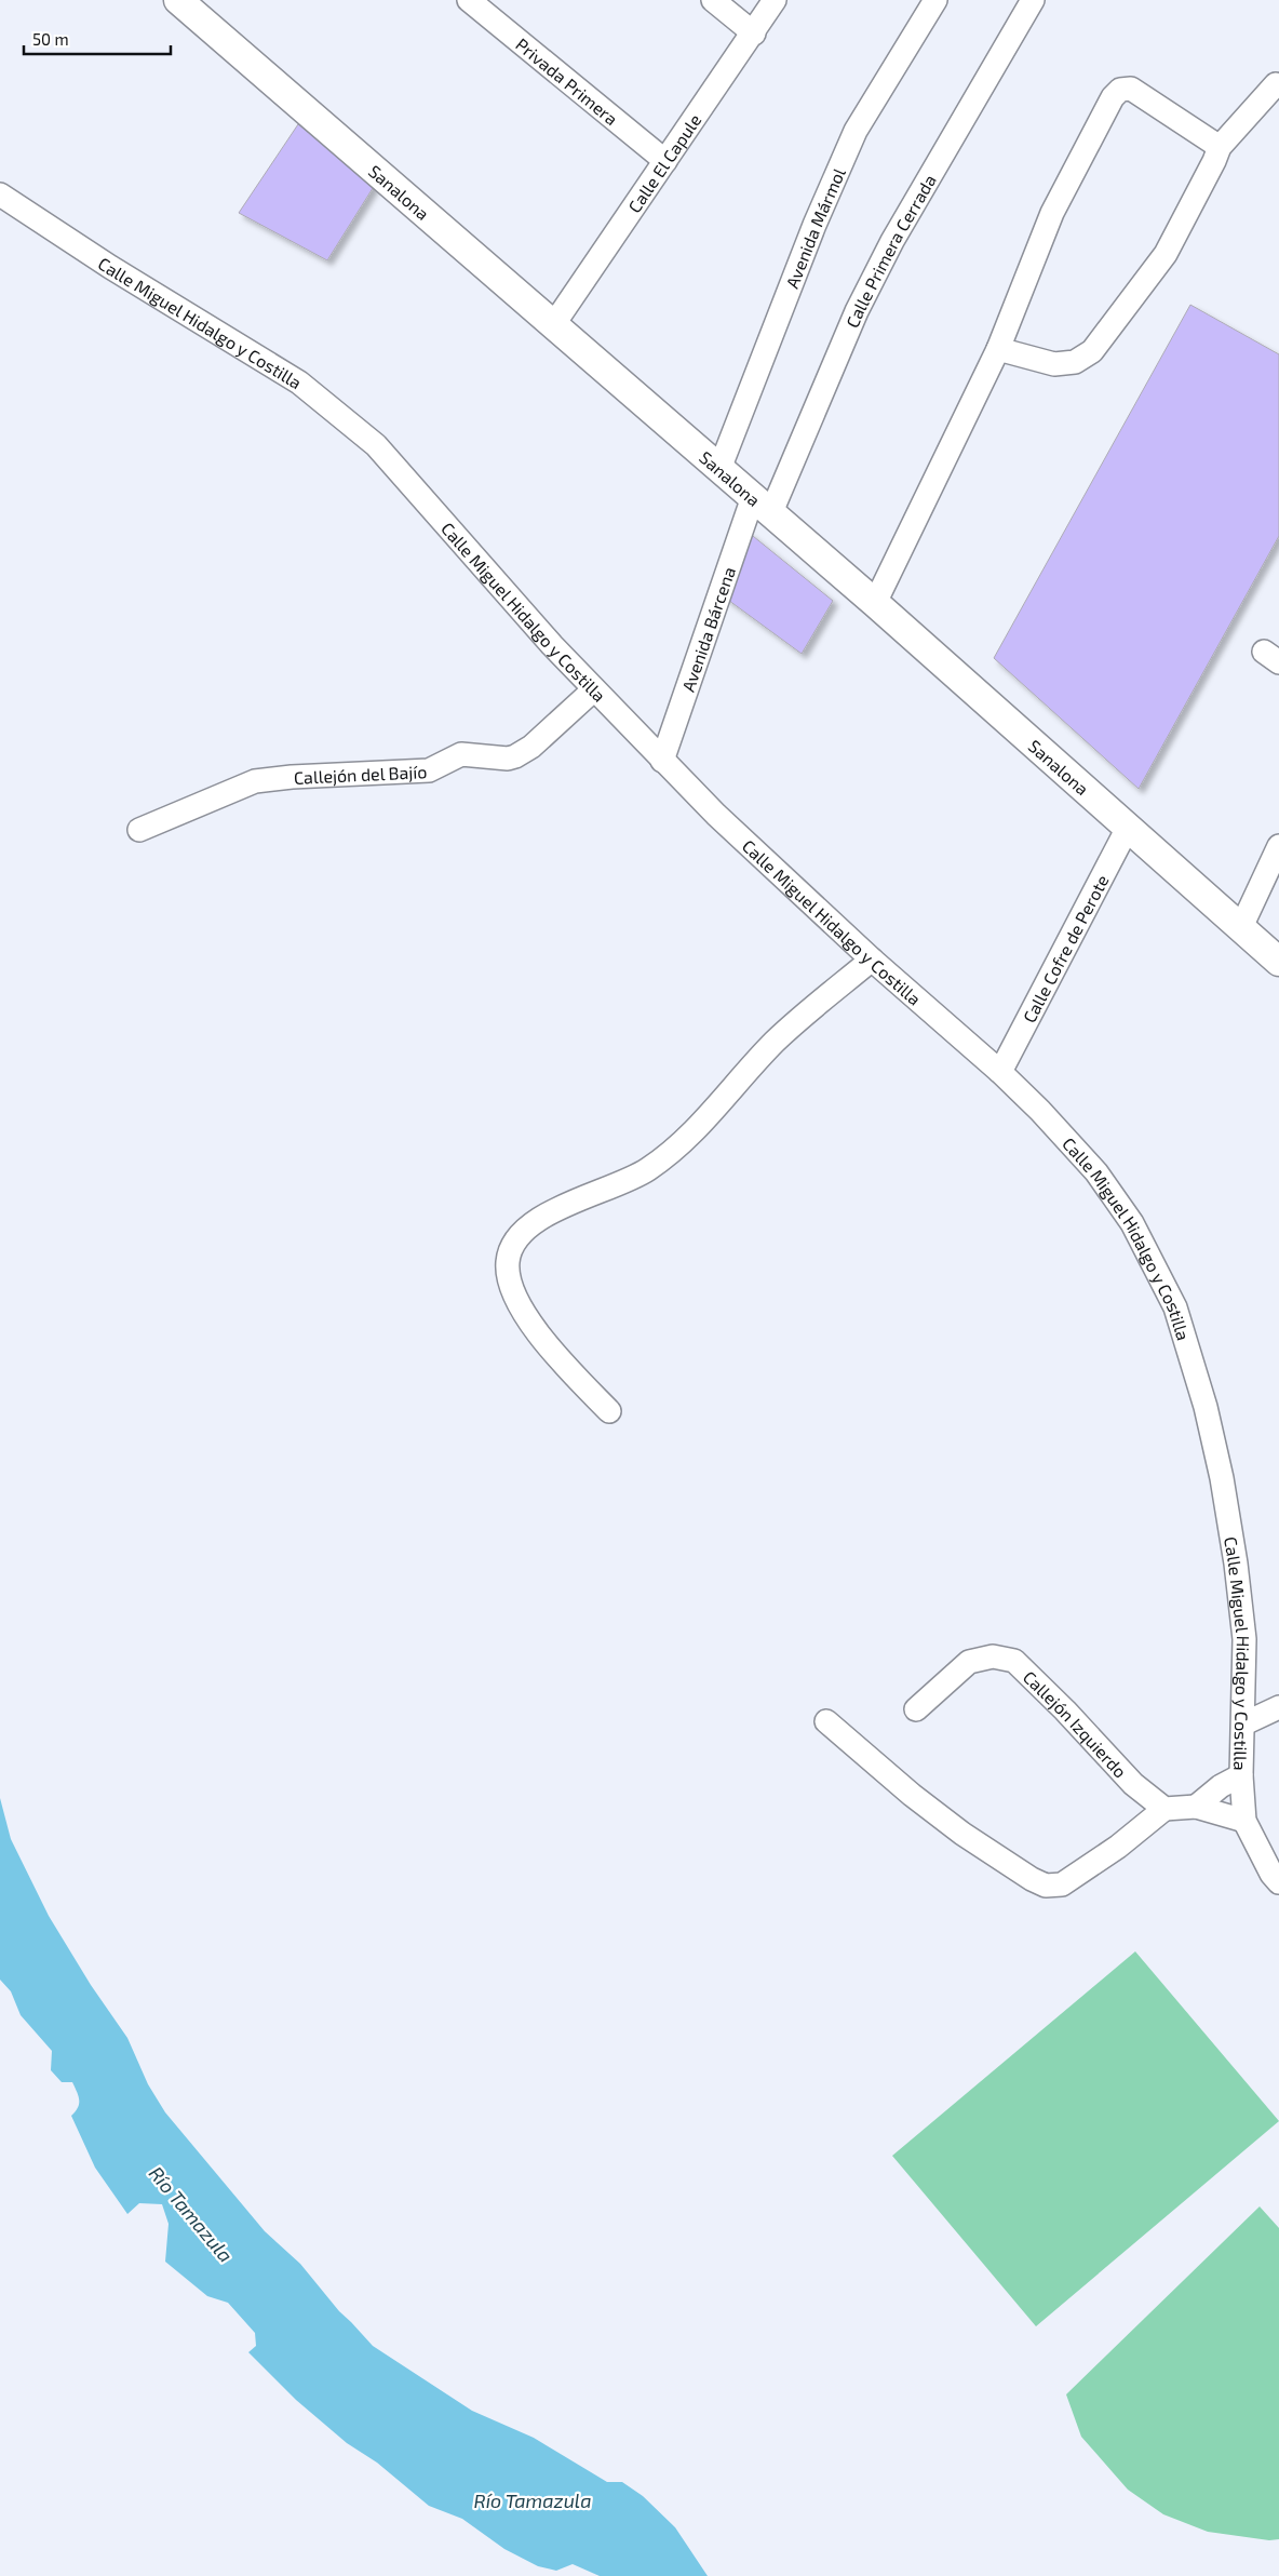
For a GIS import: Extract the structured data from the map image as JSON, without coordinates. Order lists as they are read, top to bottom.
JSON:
{
  "streets": {
    "main road": ["Sanalona"],
    "street": [
      "Privada Primera",
      "Calle El Capule",
      "Avenida Mármol",
      "Calle Primera Cerrada",
      "Calle Miguel Hidalgo y Costilla",
      "Avenida Bárcena",
      "Callejón del Bajío",
      "Calle Cofre de Perote",
      "Callejón Izquierdo"
    ]
  },
  "crossings": [
    ["Privada Primera", "Calle El Capule"],
    ["Calle El Capule", "Sanalona"],
    ["Sanalona", "Avenida Mármol"],
    ["Sanalona", "Calle Primera Cerrada"],
    ["Sanalona", "Avenida Bárcena"],
    ["Sanalona", "Calle Cofre de Perote"],
    ["Calle Primera Cerrada", "Avenida Bárcena"],
    ["Calle Miguel Hidalgo y Costilla", "Avenida Bárcena"],
    ["Calle Miguel Hidalgo y Costilla", "Callejón del Bajío"],
    ["Calle Miguel Hidalgo y Costilla", "Calle Cofre de Perote"]
  ],
  "water": ["Río Tamazula"],
  "scale_bar": "50 m"
}
